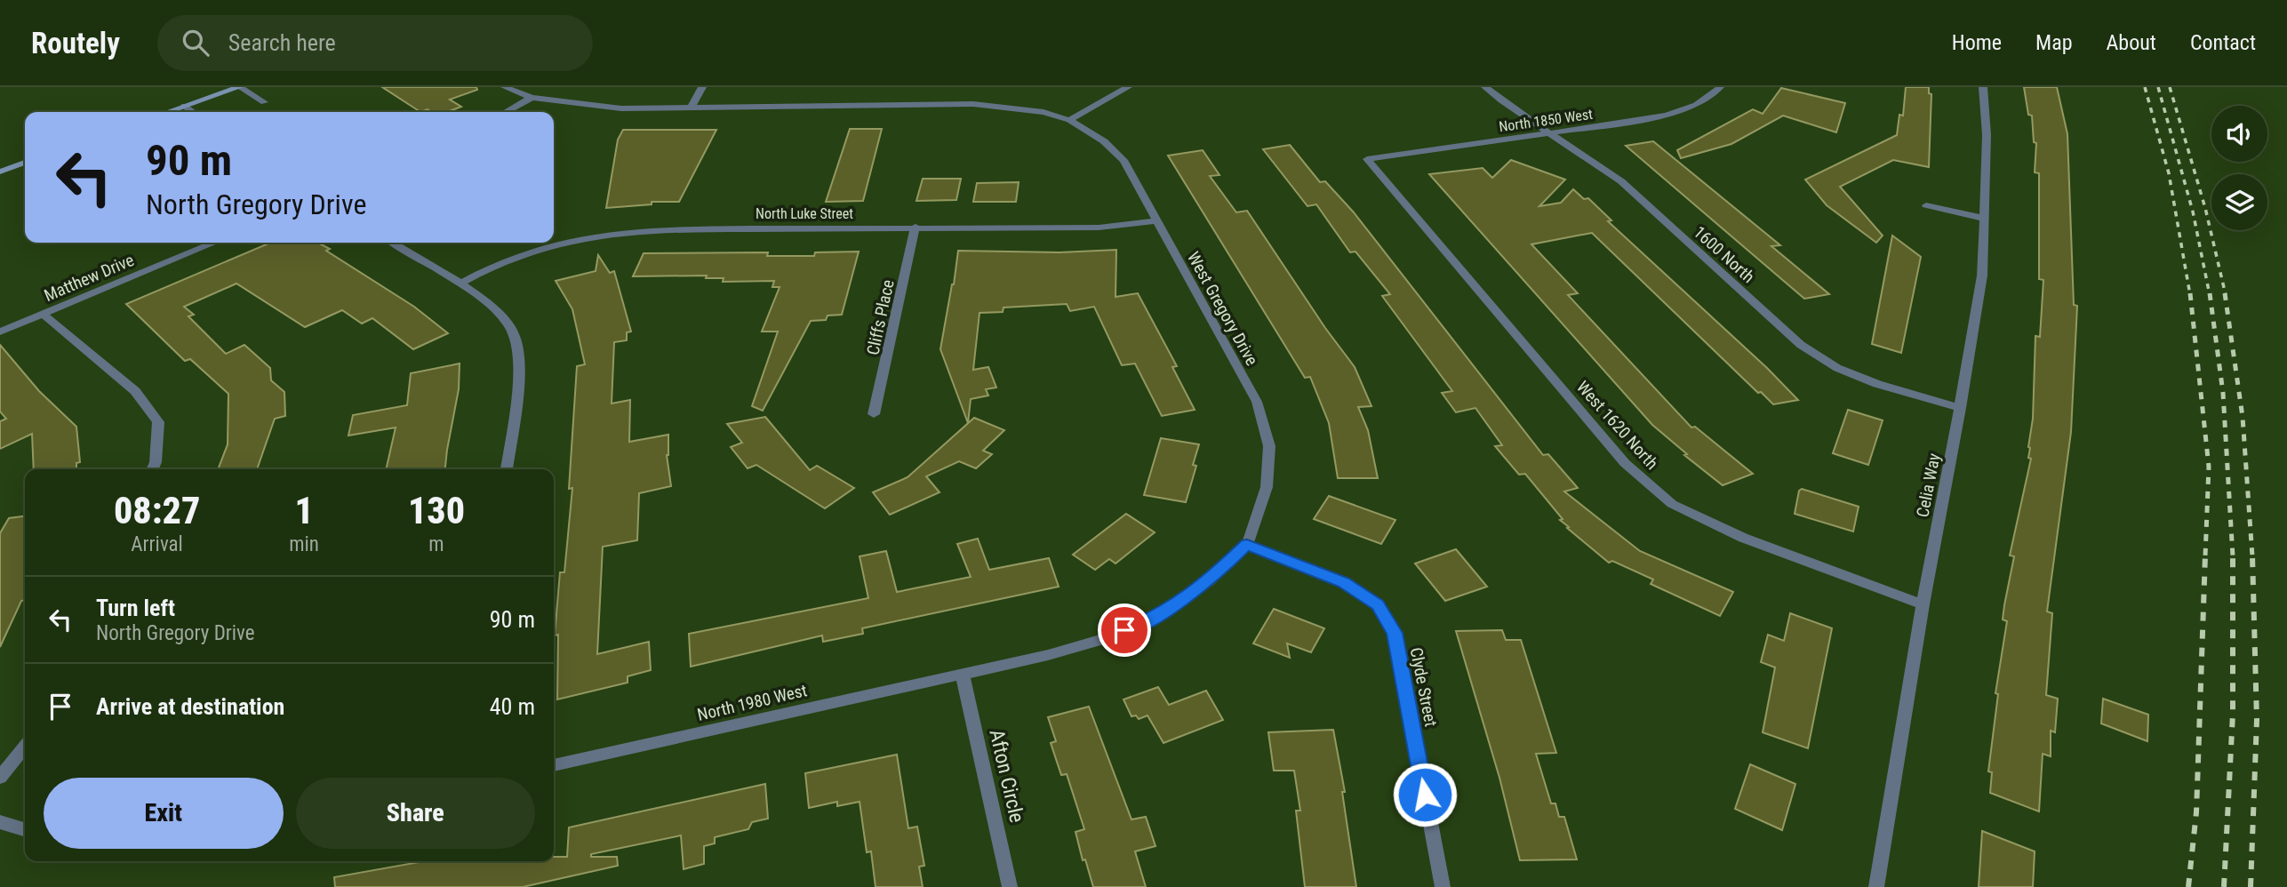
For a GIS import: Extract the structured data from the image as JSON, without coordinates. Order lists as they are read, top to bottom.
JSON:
{
  "streets": {
    "street": [
      "North 1850 West",
      "North Luke Street",
      "1600 North",
      "Matthew Drive",
      "West Gregory Drive",
      "Cliffs Place",
      "West 1620 North",
      "Celia Way",
      "Clyde Street",
      "North 1980 West",
      "Afton Circle"
    ]
  },
  "crossings": [
    ["North 1850 West", "1600 North"],
    ["North 1850 West", "West 1620 North"],
    ["North Luke Street", "West Gregory Drive"],
    ["North Luke Street", "Cliffs Place"],
    ["1600 North", "Celia Way"],
    ["West Gregory Drive", "Clyde Street"],
    ["West Gregory Drive", "North 1980 West"],
    ["West 1620 North", "Celia Way"],
    ["Clyde Street", "North 1980 West"],
    ["North 1980 West", "Afton Circle"]
  ],
  "page": {
    "header": "Routely",
    "search": "Search here",
    "nav": [
      "Home",
      "Map",
      "About",
      "Contact"
    ],
    "turn": ["90 m", "North Gregory Drive"],
    "eta": [
      "08:27",
      "Arrival",
      "1",
      "min",
      "130",
      "m"
    ],
    "list": [
      {
        "name": "Turn left",
        "note": "North Gregory Drive",
        "value": "90 m"
      },
      {
        "name": "Arrive at destination",
        "value": "40 m"
      }
    ],
    "buttons": ["Exit", "Share"]
  }
}
